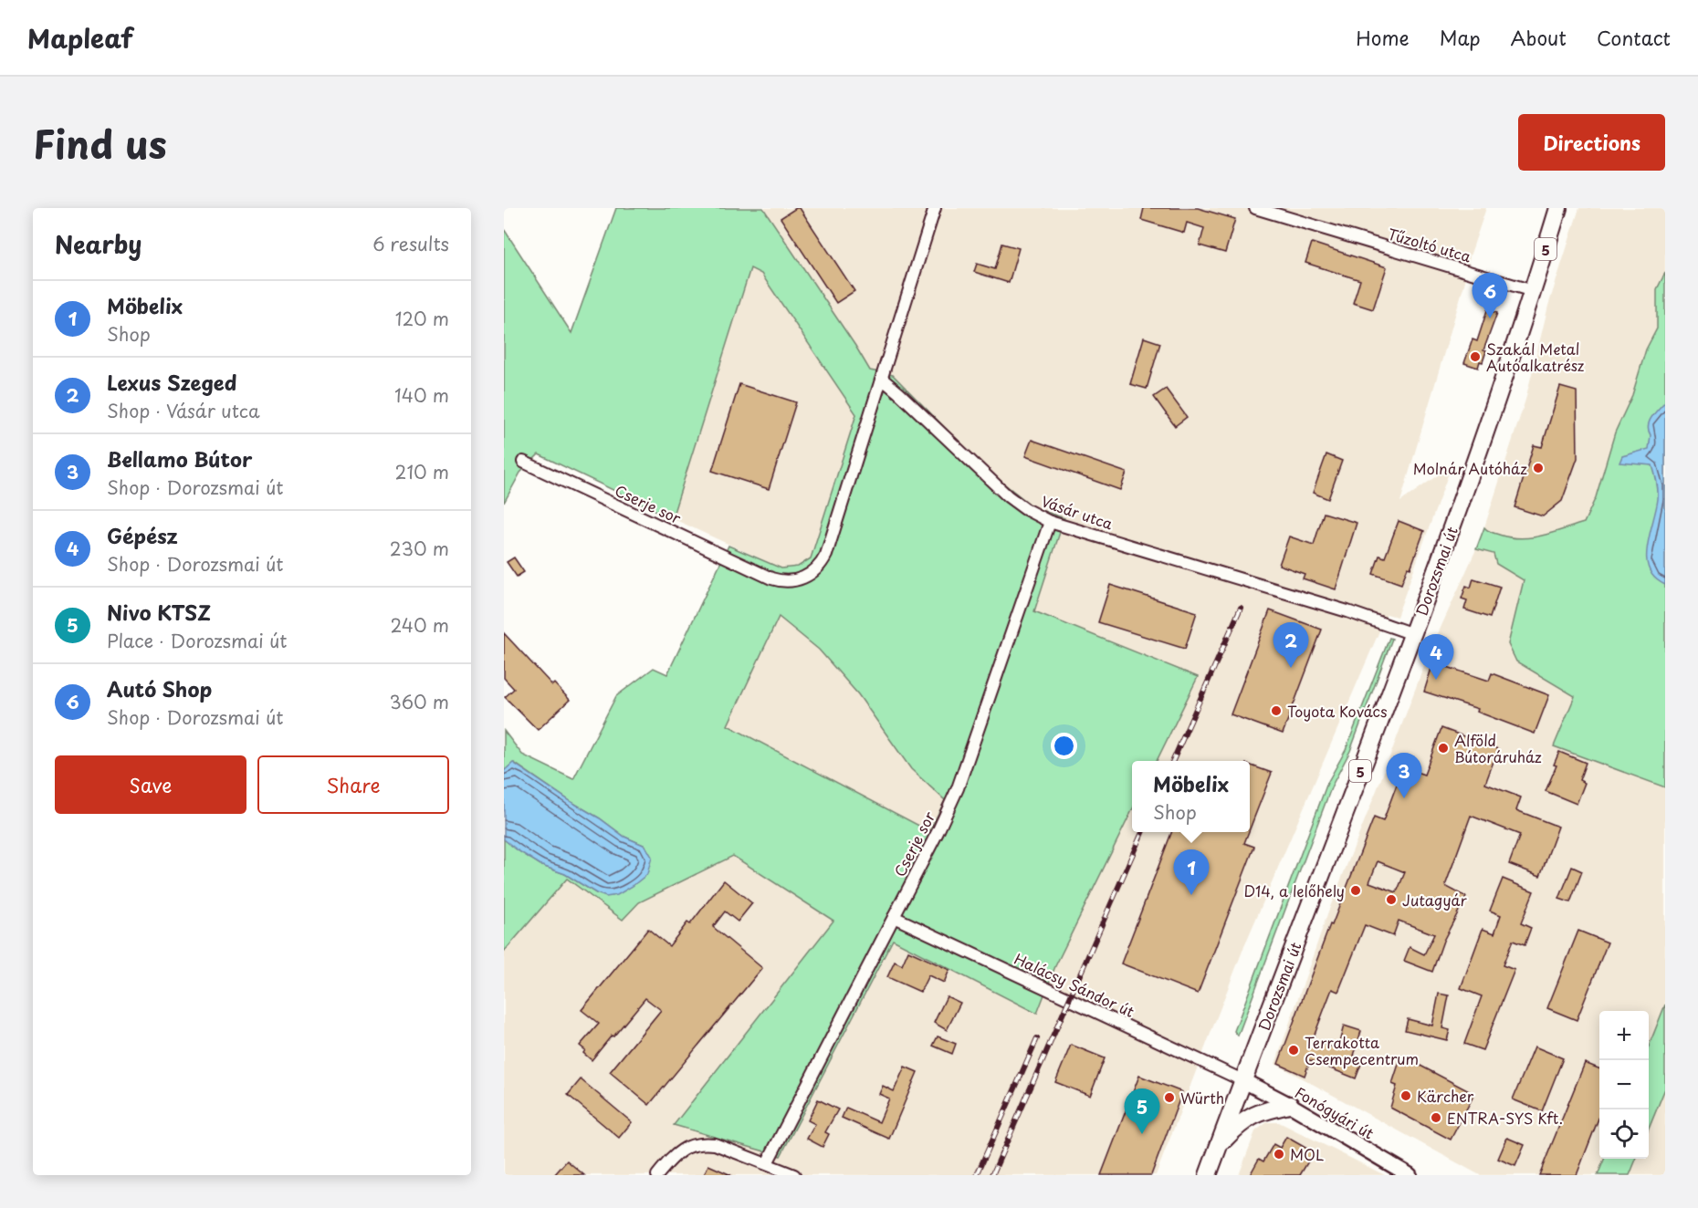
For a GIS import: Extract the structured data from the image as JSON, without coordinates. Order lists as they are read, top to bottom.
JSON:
{
  "streets": {
    "main road": ["5", "Dorozsmai út"],
    "street": [
      "Tűzoltó utca",
      "Cserje sor",
      "Vásár utca",
      "Halácsy Sándor út",
      "Fonógyári út"
    ]
  },
  "crossings": [
    ["Tűzoltó utca", "Dorozsmai út"],
    ["Cserje sor", "Vásár utca"],
    ["Cserje sor", "Halácsy Sándor út"],
    ["Vásár utca", "Dorozsmai út"],
    ["Dorozsmai út", "Halácsy Sándor út"],
    ["Dorozsmai út", "Fonógyári út"],
    ["Halácsy Sándor út", "Fonógyári út"]
  ],
  "places": [
    "Szakál Metal Autóalkatrész",
    "Molnár Autóház",
    "Toyota Kovács",
    "Alföld Bútoráruház",
    "D14, a lelőhely",
    "Jutagyár",
    "Terrakotta Csempecentrum",
    "Kärcher",
    "Würth",
    "ENTRA-SYS Kft.",
    "MOL"
  ],
  "page": {
    "header": "Mapleaf",
    "nav": [
      "Home",
      "Map",
      "About",
      "Contact"
    ],
    "title": "Find us",
    "buttons": [
      "Directions",
      ["Save", "Share"]
    ],
    "heading": ["Nearby", "6 results"],
    "pins": [
      "6",
      "2",
      "4",
      "3",
      "1",
      "5"
    ],
    "list": [
      {
        "mark": "1",
        "name": "Möbelix",
        "note": "Shop",
        "value": "120 m"
      },
      {
        "mark": "2",
        "name": "Lexus Szeged",
        "note": "Shop · Vásár utca",
        "value": "140 m"
      },
      {
        "mark": "3",
        "name": "Bellamo Bútor",
        "note": "Shop · Dorozsmai út",
        "value": "210 m"
      },
      {
        "mark": "4",
        "name": "Gépész",
        "note": "Shop · Dorozsmai út",
        "value": "230 m"
      },
      {
        "mark": "5",
        "name": "Nivo KTSZ",
        "note": "Place · Dorozsmai út",
        "value": "240 m"
      },
      {
        "mark": "6",
        "name": "Autó Shop",
        "note": "Shop · Dorozsmai út",
        "value": "360 m"
      }
    ],
    "popup": ["Möbelix", "Shop"],
    "map_buttons": ["+", "−"]
  }
}
